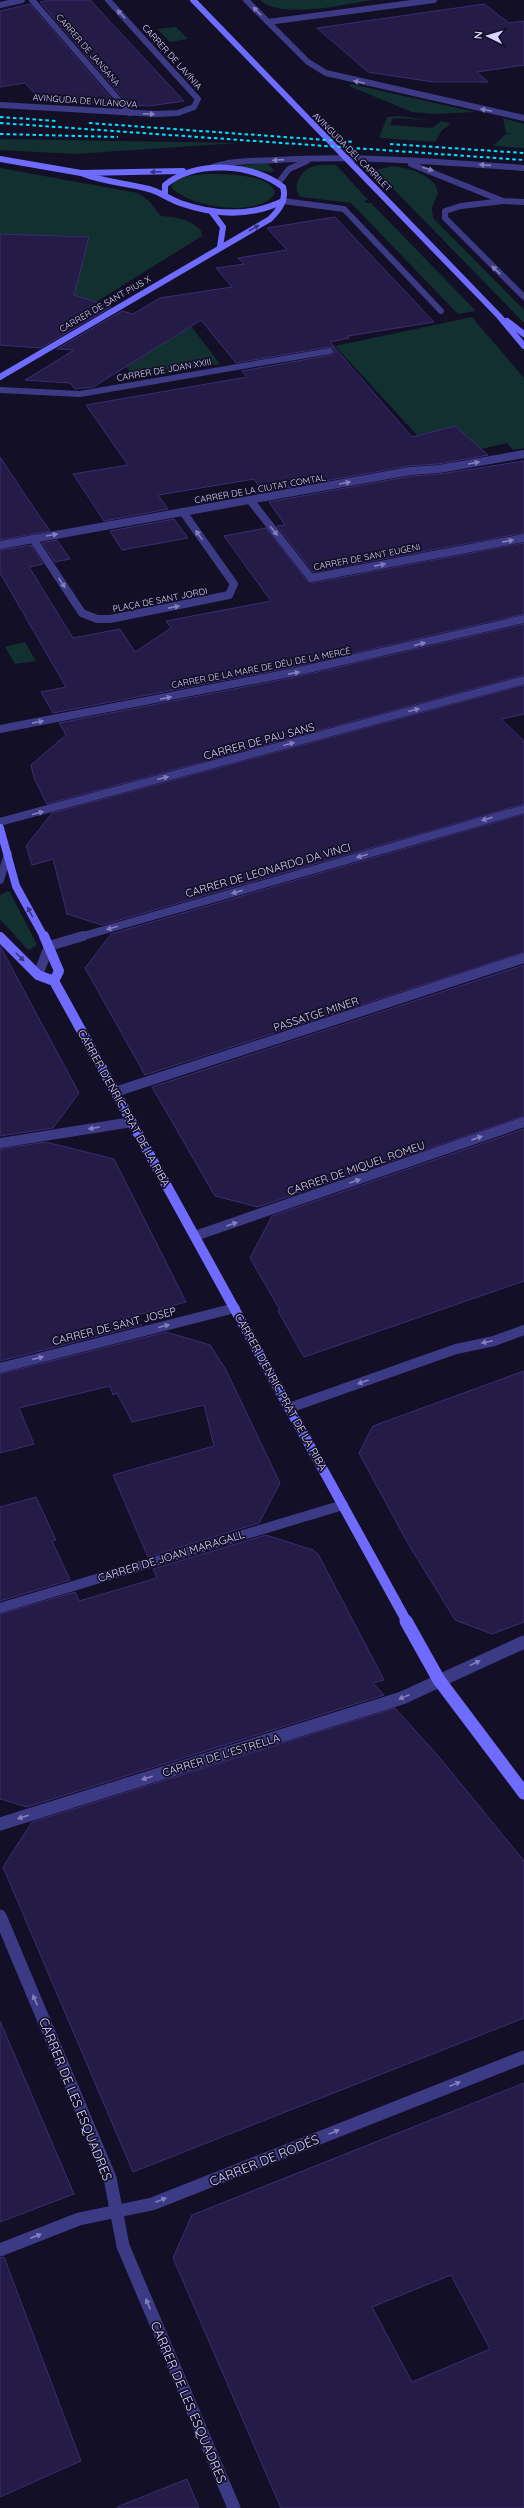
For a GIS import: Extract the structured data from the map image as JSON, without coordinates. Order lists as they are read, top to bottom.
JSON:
{
  "streets": {
    "street": [
      "CARRER DE JANSANA",
      "CARRER DE LAVÍNIA",
      "AVINGUDA DE VILANOVA",
      "AVINGUDA DEL CARRILET",
      "CARRER DE SANT PIUS X",
      "CARRER DE JOAN XXIII",
      "CARRER DE LA CIUTAT COMTAL",
      "CARRER DE SANT EUGENI",
      "PLAÇA DE SANT JORDI",
      "CARRER DE LA MARE DE DÉU DE LA MERCÈ",
      "CARRER DE PAU SANS",
      "CARRER DE LEONARDO DA VINCI",
      "PASSATGE MINER",
      "CARRER D'ENRIC PRAT DE LA RIBA",
      "CARRER DE MIQUEL ROMEU",
      "CARRER DE SANT JOSEP",
      "CARRER DE JOAN MARAGALL",
      "CARRER DE L'ESTRELLA",
      "CARRER DE LES ESQUADRES",
      "CARRER DE RODÉS"
    ]
  },
  "crossings": [
    ["CARRER DE JANSANA", "AVINGUDA DE VILANOVA"],
    ["CARRER DE LAVÍNIA", "AVINGUDA DE VILANOVA"],
    ["CARRER DE LA CIUTAT COMTAL", "CARRER DE SANT EUGENI"],
    ["CARRER DE LA CIUTAT COMTAL", "PLAÇA DE SANT JORDI"],
    ["PASSATGE MINER", "CARRER D'ENRIC PRAT DE LA RIBA"],
    ["CARRER D'ENRIC PRAT DE LA RIBA", "CARRER DE MIQUEL ROMEU"],
    ["CARRER D'ENRIC PRAT DE LA RIBA", "CARRER DE SANT JOSEP"],
    ["CARRER D'ENRIC PRAT DE LA RIBA", "CARRER DE JOAN MARAGALL"],
    ["CARRER D'ENRIC PRAT DE LA RIBA", "CARRER DE L'ESTRELLA"],
    ["CARRER DE LES ESQUADRES", "CARRER DE RODÉS"]
  ],
  "one_way": [
    "CARRER DE LA CIUTAT COMTAL",
    "CARRER DE SANT EUGENI",
    "CARRER DE LA MARE DE DÉU DE LA MERCÈ",
    "CARRER DE PAU SANS",
    "CARRER DE LEONARDO DA VINCI",
    "CARRER DE MIQUEL ROMEU",
    "CARRER DE SANT JOSEP",
    "CARRER DE LES ESQUADRES",
    "CARRER DE RODÉS"
  ],
  "north": "left"
}
